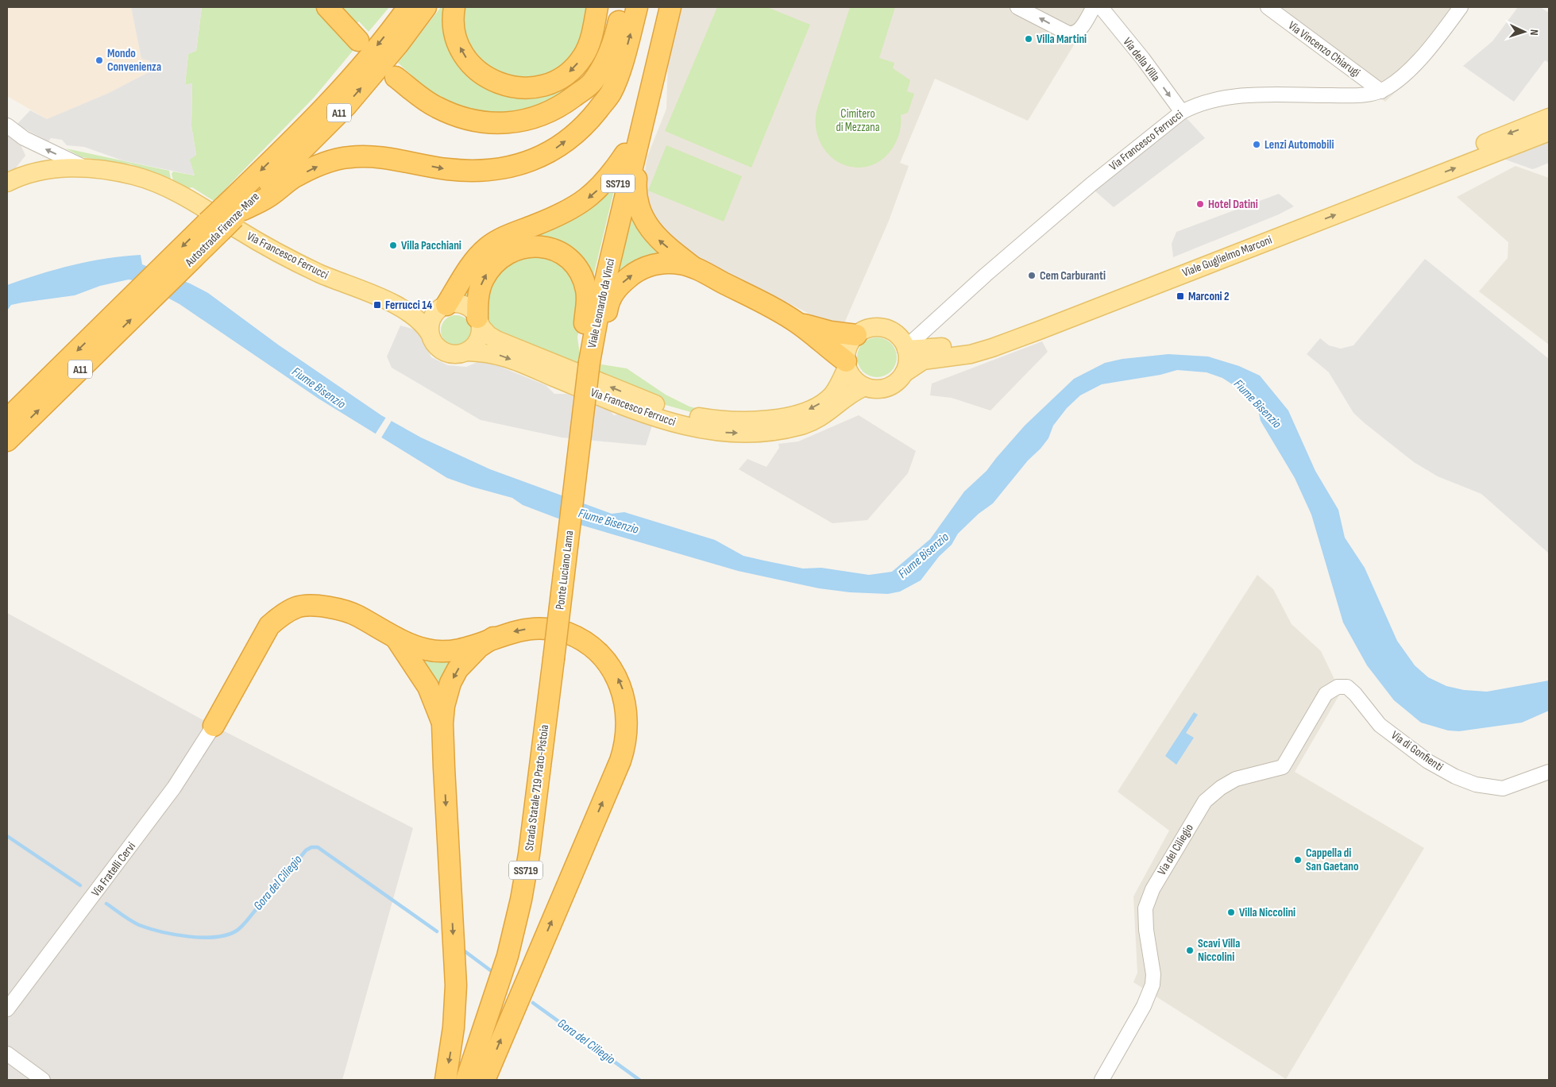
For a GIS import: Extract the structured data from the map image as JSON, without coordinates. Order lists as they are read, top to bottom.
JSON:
{
  "streets": {
    "highway": [
      "A11",
      "SS719",
      "Autostrada Firenze-Mare",
      "Viale Leonardo da Vinci",
      "Ponte Luciano Lama",
      "Strada Statale 719 Prato-Pistoia"
    ],
    "main road": ["Via Francesco Ferrucci", "Viale Guglielmo Marconi"],
    "street": [
      "Via Vincenzo Chiarugi",
      "Via della Villa",
      "Via di Gonfienti",
      "Via del Ciliegio",
      "Via Fratelli Cervi"
    ]
  },
  "crossings": [
    ["Via Vincenzo Chiarugi", "Via Francesco Ferrucci"],
    ["Via della Villa", "Via Francesco Ferrucci"],
    ["Via Francesco Ferrucci", "Viale Guglielmo Marconi"],
    ["Viale Leonardo da Vinci", "Ponte Luciano Lama"],
    ["Ponte Luciano Lama", "Strada Statale 719 Prato-Pistoia"],
    ["Via di Gonfienti", "Via del Ciliegio"]
  ],
  "one_way": ["Via della Villa"],
  "water": ["Fiume Bisenzio", "Gora del Ciliegio"],
  "parks": ["Cimitero di Mezzana"],
  "places": {
    "other": [
      "Villa Martini",
      "Mondo Convenienza",
      "Lenzi Automobili",
      "Hotel Datini",
      "Villa Pacchiani",
      "Cem Carburanti",
      "Cappella di San Gaetano",
      "Villa Niccolini",
      "Scavi Villa Niccolini"
    ],
    "transit": ["Marconi 2", "Ferrucci 14"]
  },
  "north": "right"
}
